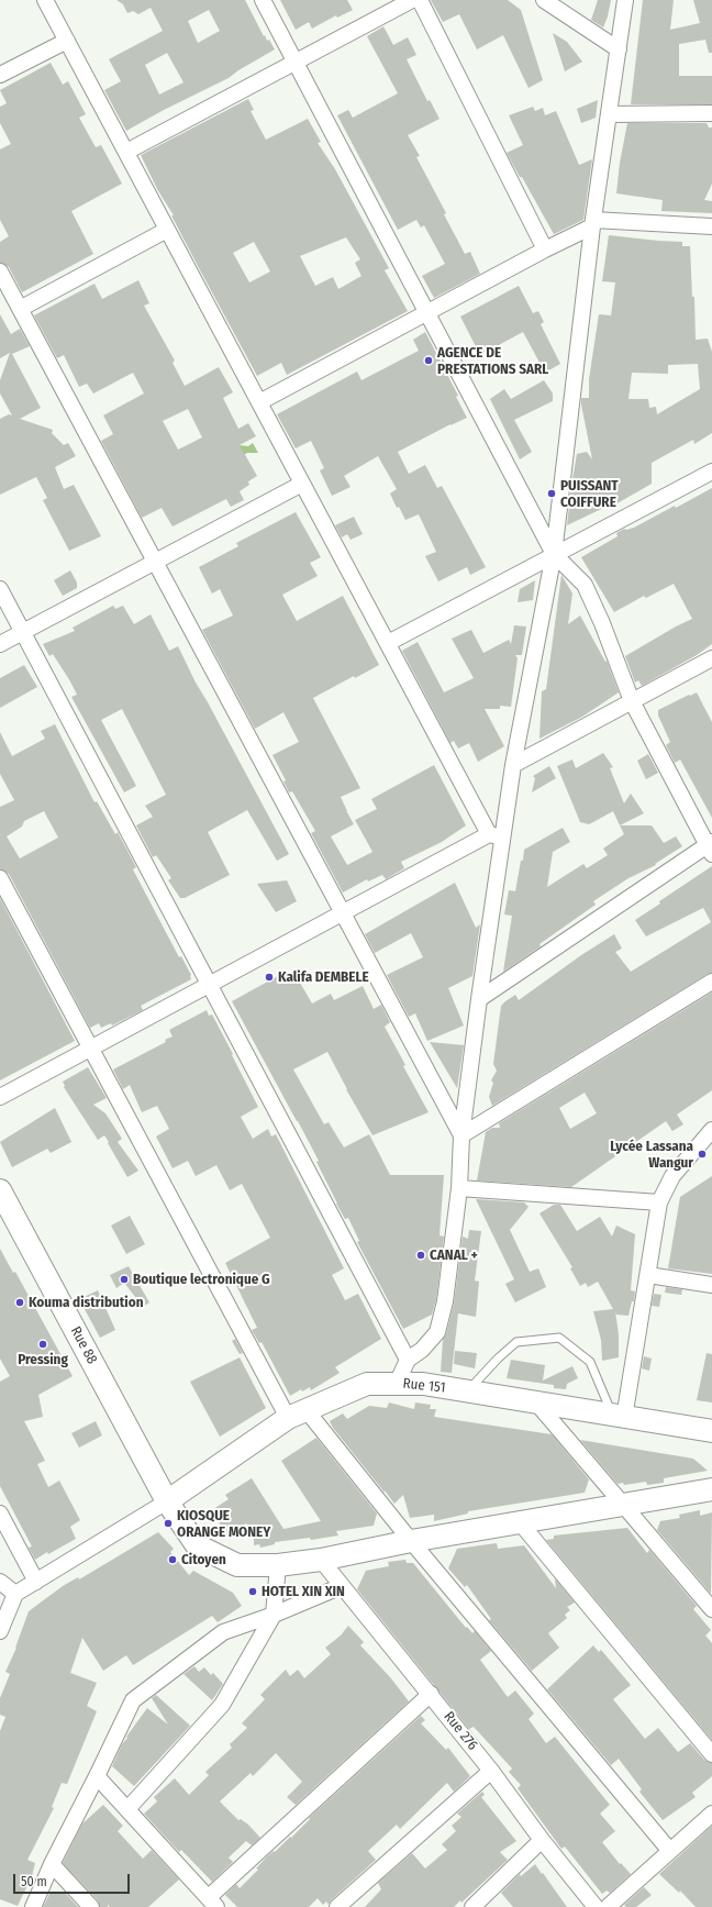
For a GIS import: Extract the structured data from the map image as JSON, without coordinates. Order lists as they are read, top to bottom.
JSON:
{
  "streets": {
    "main road": ["Rue 88", "Rue 151"],
    "street": ["Rue 276"]
  },
  "crossings": [
    ["Rue 88", "Rue 151"],
    ["Rue 88", "Rue 276"]
  ],
  "places": [
    "AGENCE DE PRESTATIONS SARL",
    "PUISSANT COIFFURE",
    "Kalifa DEMBELE",
    "Lycée Lassana Wangur",
    "CANAL +",
    "Boutique lectronique G",
    "Kouma distribution",
    "Pressing",
    "KIOSQUE ORANGE MONEY",
    "Citoyen",
    "HOTEL XIN XIN"
  ],
  "scale_bar": "50 m"
}
